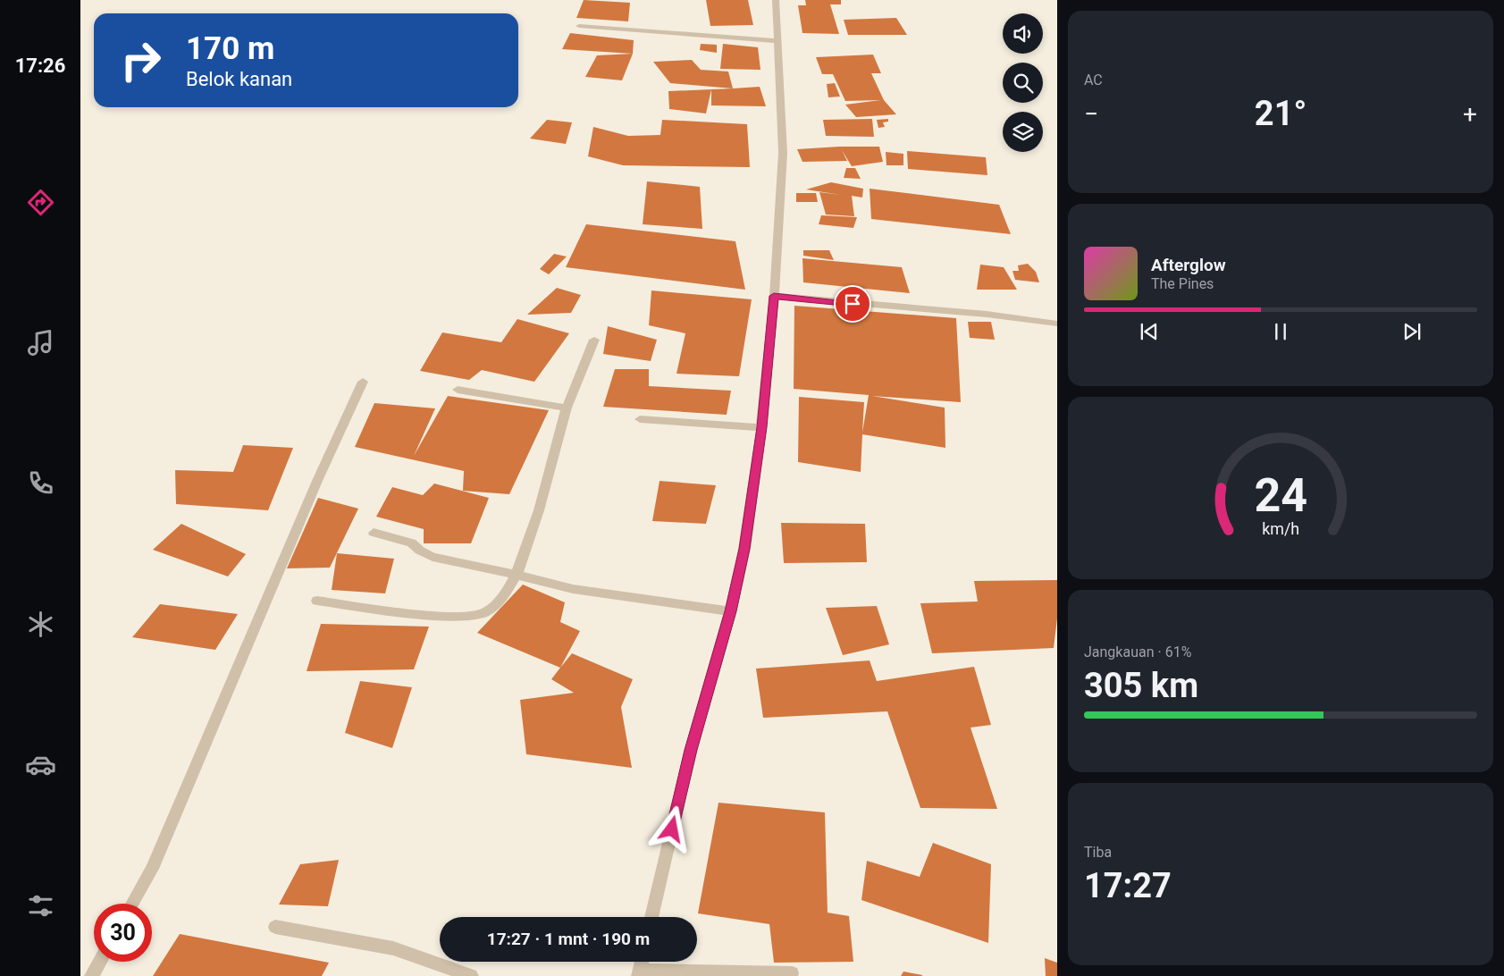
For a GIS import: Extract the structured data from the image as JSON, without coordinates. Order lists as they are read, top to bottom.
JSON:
{
  "page": {
    "tabs": "17:26",
    "tile": [
      "AC",
      ["Jangkauan · 61%", "305 km"],
      ["Tiba", "17:27"]
    ],
    "turn": ["170 m", "Belok kanan"],
    "heat": ["−", "21°", "+"],
    "song": ["Afterglow", "The Pines"],
    "limit": "30",
    "trip": "17:27 · 1 mnt · 190 m",
    "gauge": ["24", "km/h"]
  }
}
